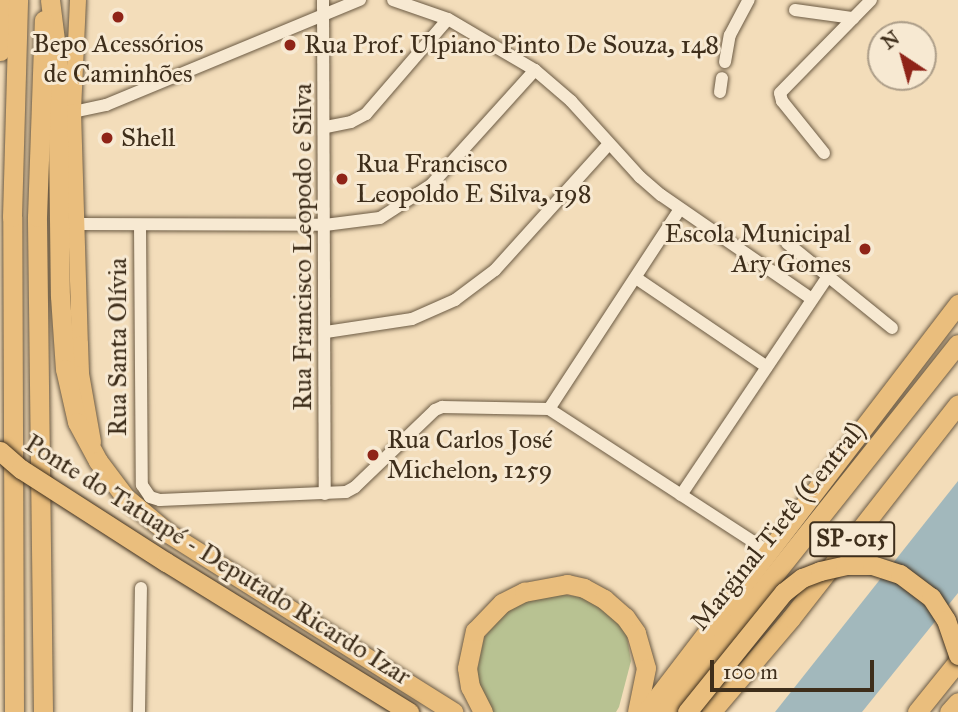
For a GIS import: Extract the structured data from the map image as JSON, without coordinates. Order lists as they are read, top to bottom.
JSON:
{
  "streets": {
    "highway": ["Marginal Tietê (Central)", "SP-015", "Ponte do Tatuapé - Deputado Ricardo Izar"],
    "street": ["Rua Francisco Leopodo e Silva", "Rua Santa Olívia"]
  },
  "crossings": [
    ["Rua Francisco Leopodo e Silva", "Rua Santa Olívia"]
  ],
  "places": [
    "Bepo Acessórios de Caminhões",
    "Rua Prof. Ulpiano Pinto De Souza, 148",
    "Shell",
    "Rua Francisco Leopoldo E Silva, 198",
    "Escola Municipal Ary Gomes",
    "Rua Carlos José Michelon, 1259"
  ],
  "scale_bar": "100 m",
  "north": "top left"
}
